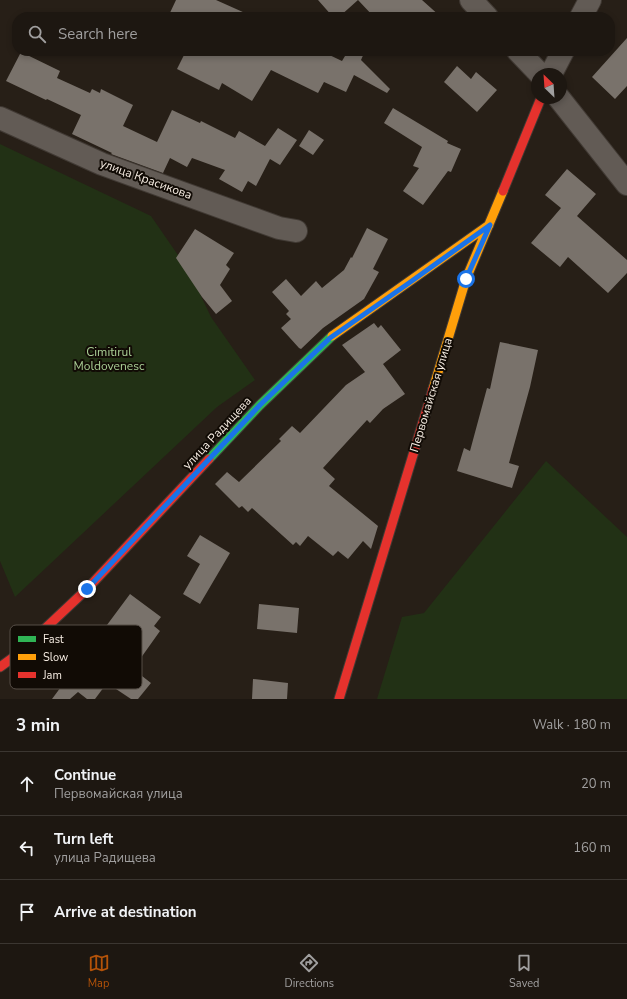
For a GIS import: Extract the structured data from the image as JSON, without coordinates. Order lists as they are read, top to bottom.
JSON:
{
  "streets": {
    "street": ["улица Красикова", "Первомайская улица", "улица Радищева"]
  },
  "crossings": [
    ["Первомайская улица", "улица Радищева"]
  ],
  "parks": ["Cimitirul Moldovenesc"],
  "legend": ["Fast", "Slow", "Jam"],
  "north": "top left",
  "page": {
    "search": "Search here",
    "heading": ["3 min", "Walk · 180 m"],
    "list": [
      ["Continue", "Первомайская улица", "20 m"],
      ["Turn left", "улица Радищева", "160 m"],
      "Arrive at destination"
    ],
    "nav": ["Map", "Directions", "Saved"]
  }
}
